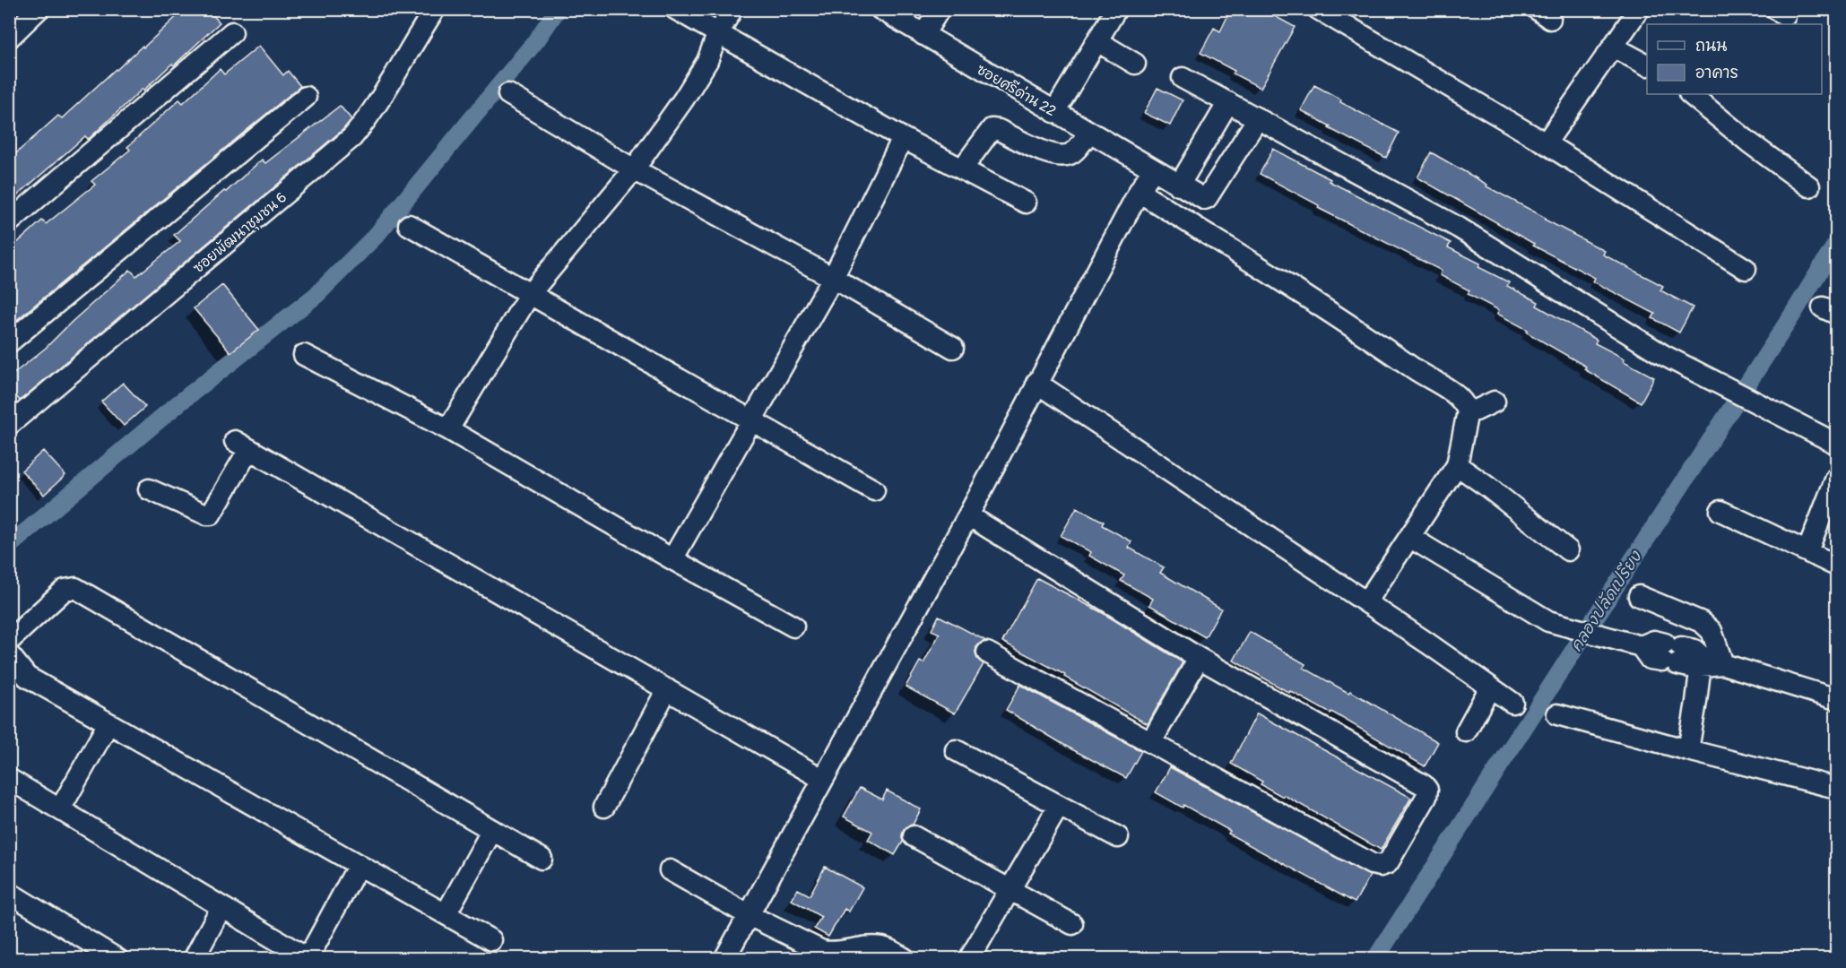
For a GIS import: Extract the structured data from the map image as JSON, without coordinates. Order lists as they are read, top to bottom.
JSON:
{
  "streets": {
    "street": ["ซอยศรีด่าน 22", "ซอยพัฒนาชุมชน 6"]
  },
  "water": ["คลองปลัดเปรียง"],
  "legend": ["ถนน", "อาคาร"]
}
